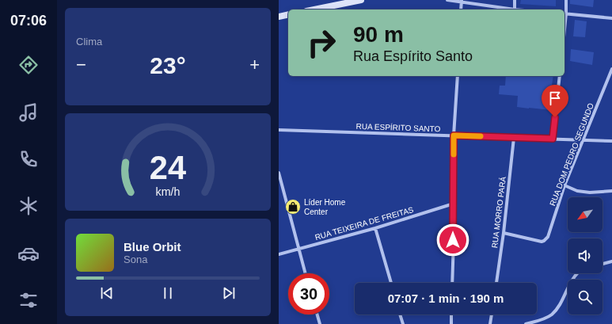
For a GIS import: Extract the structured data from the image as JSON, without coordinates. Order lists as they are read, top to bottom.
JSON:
{
  "streets": {
    "street": [
      "RUA ESPÍRITO SANTO",
      "RUA DOM PEDRO SEGUNDO",
      "RUA MORRO PARÁ",
      "RUA TEIXEIRA DE FREITAS"
    ]
  },
  "crossings": [
    ["RUA ESPÍRITO SANTO", "RUA DOM PEDRO SEGUNDO"],
    ["RUA ESPÍRITO SANTO", "RUA MORRO PARÁ"],
    ["RUA DOM PEDRO SEGUNDO", "RUA MORRO PARÁ"]
  ],
  "places": {
    "shop": ["Líder Home Center"]
  },
  "north": "bottom left",
  "page": {
    "tabs": "07:06",
    "tile": "Clima",
    "turn": ["90 m", "Rua Espírito Santo"],
    "heat": ["−", "23°", "+"],
    "song": ["Blue Orbit", "Sona"],
    "limit": "30",
    "trip": "07:07 · 1 min · 190 m",
    "gauge": ["24", "km/h"]
  }
}
